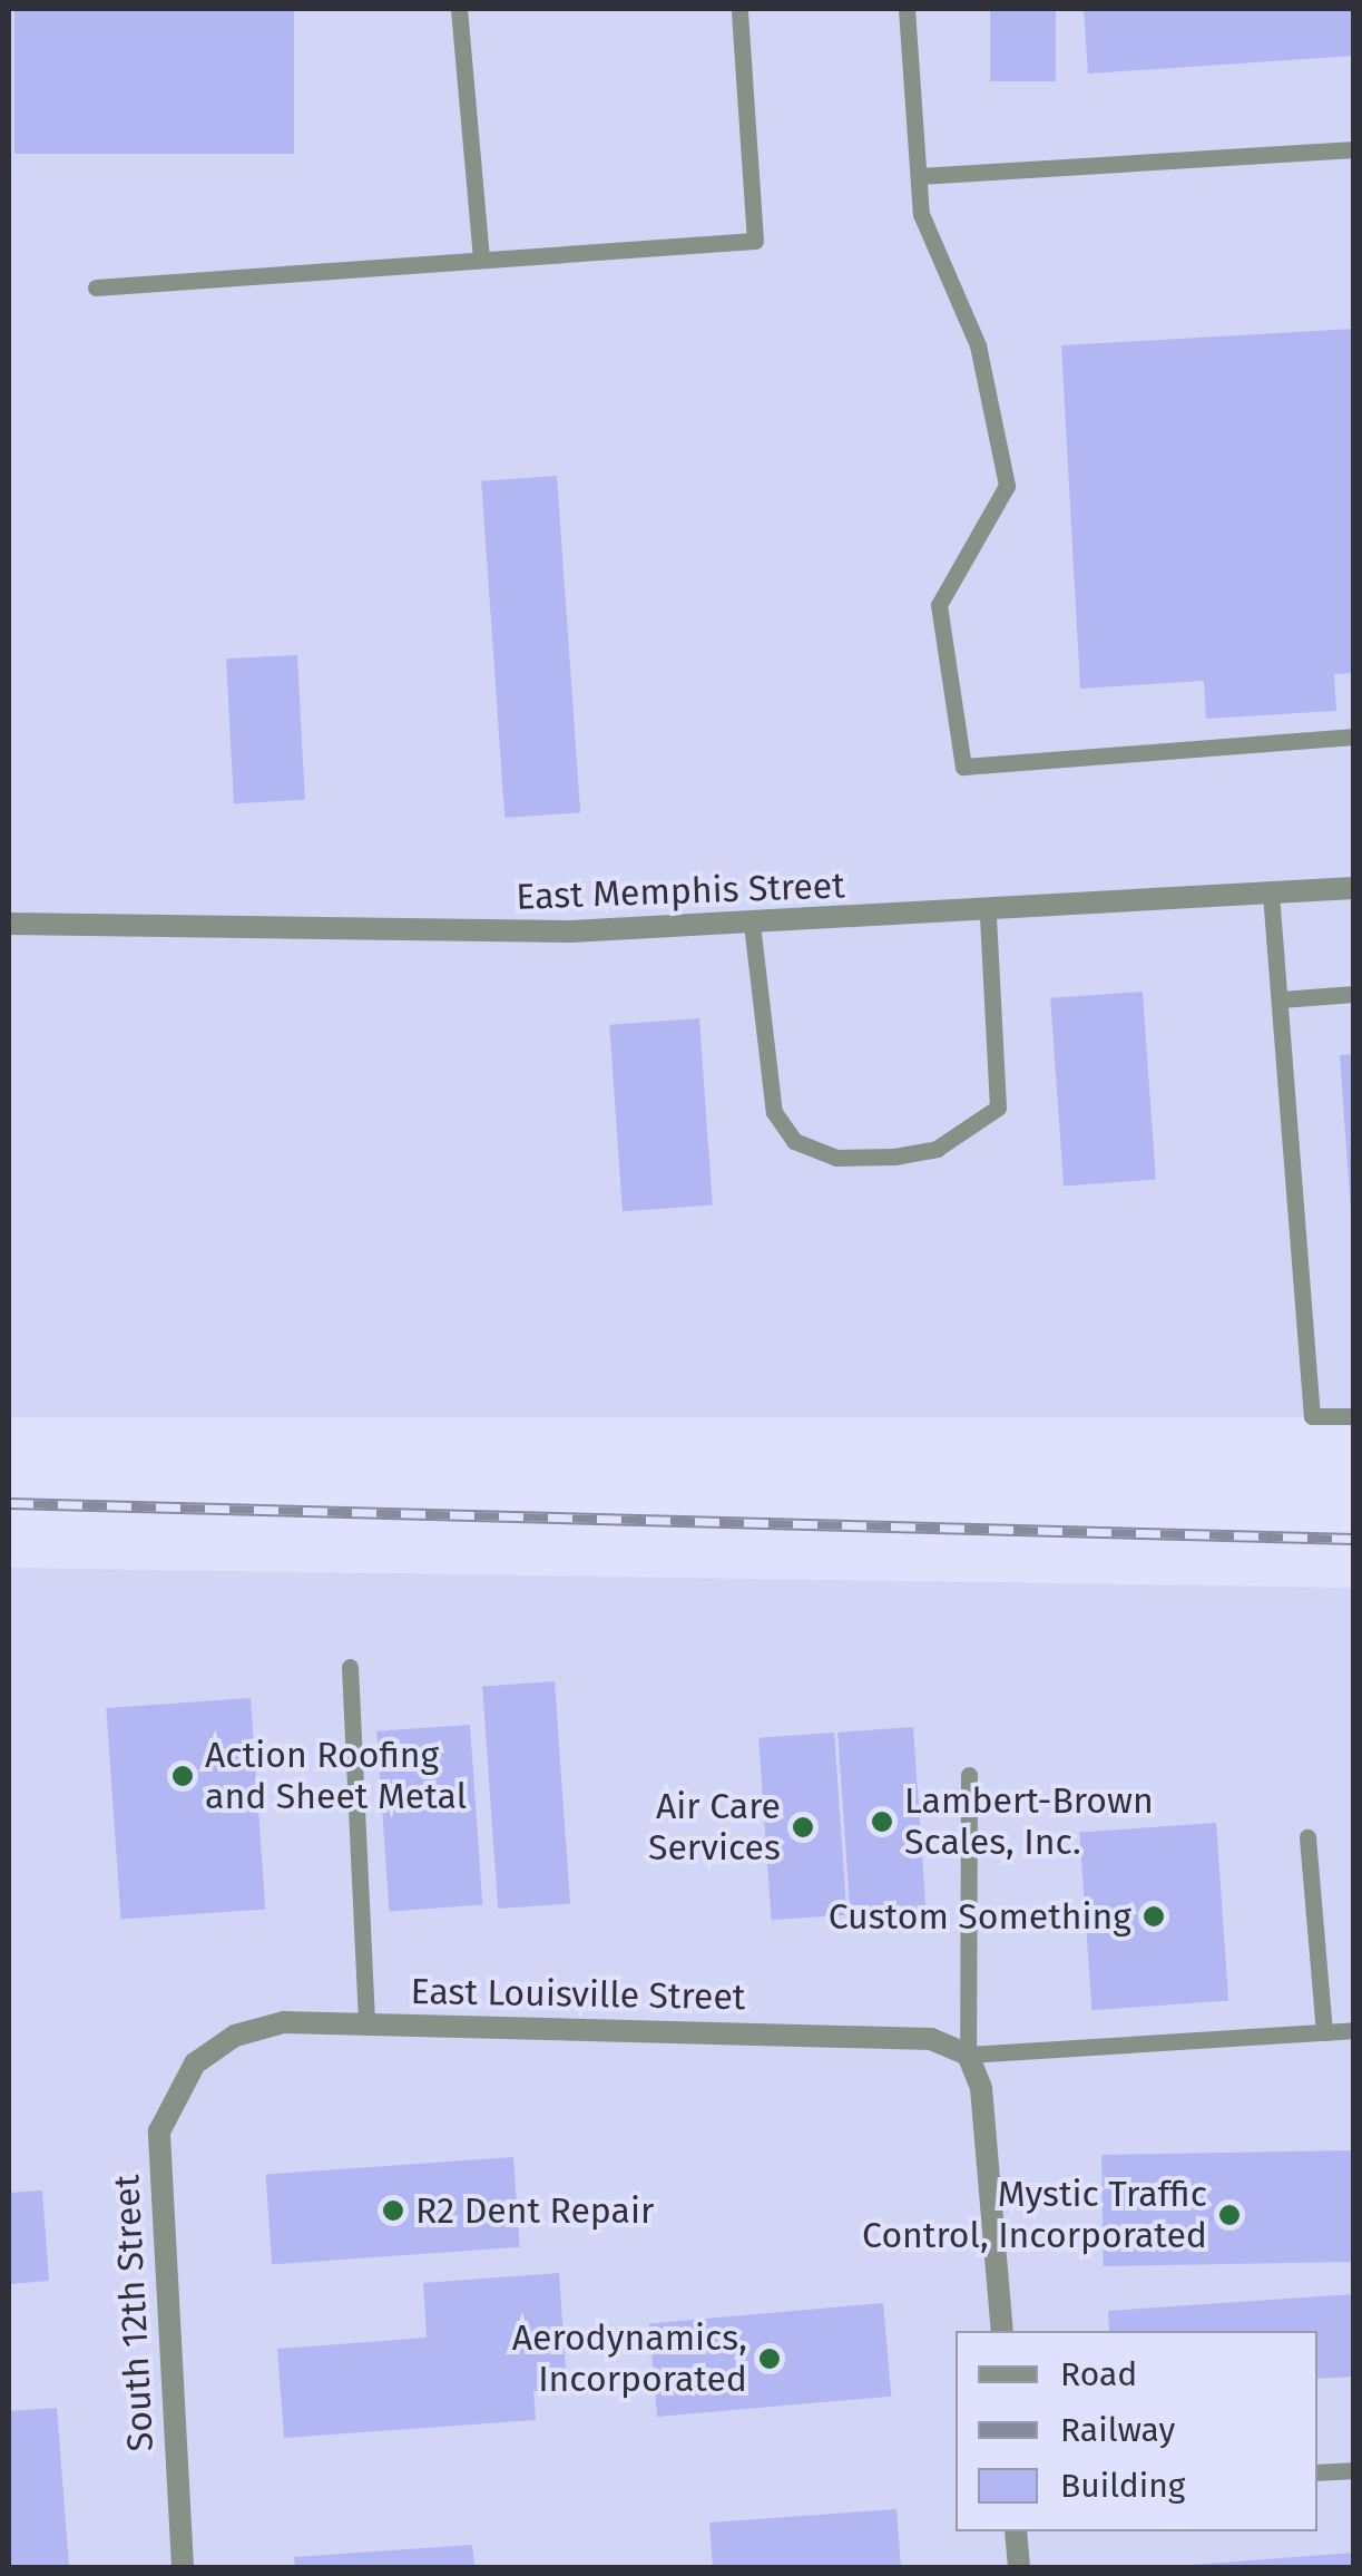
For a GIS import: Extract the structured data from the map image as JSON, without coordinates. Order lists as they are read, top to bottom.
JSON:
{
  "streets": {
    "street": ["East Memphis Street", "East Louisville Street", "South 12th Street"]
  },
  "crossings": [
    ["East Louisville Street", "South 12th Street"]
  ],
  "places": [
    "Action Roofing and Sheet Metal",
    "Lambert-Brown Scales, Inc.",
    "Air Care Services",
    "Custom Something",
    "R2 Dent Repair",
    "Mystic Traffic Control, Incorporated",
    "Aerodynamics, Incorporated"
  ],
  "legend": ["Road", "Railway", "Building"]
}
